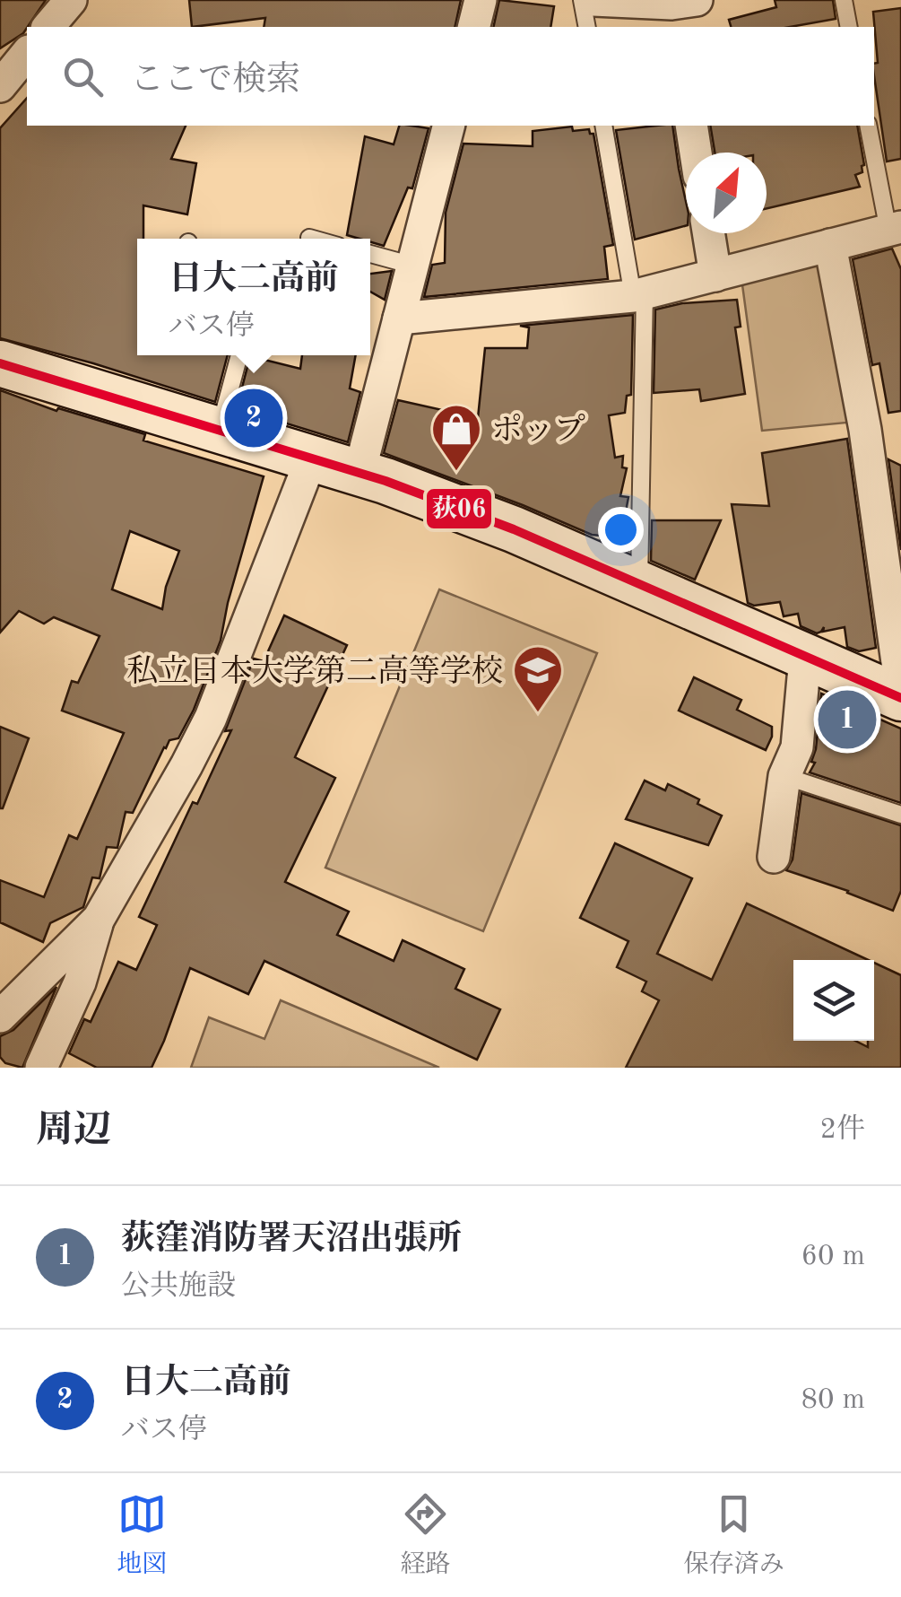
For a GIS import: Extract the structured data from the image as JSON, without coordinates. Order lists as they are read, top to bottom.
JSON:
{
  "places": {
    "shop": ["ポップ"],
    "school or university": ["私立日本大学第二高等学校"]
  },
  "lines": ["transit line 荻06"],
  "north": "top right",
  "page": {
    "search": "ここで検索",
    "popup": ["日大二高前", "バス停"],
    "pins": ["2", "1"],
    "heading": ["周辺", "2件"],
    "list": [
      {
        "mark": "1",
        "name": "荻窪消防署天沼出張所",
        "note": "公共施設",
        "value": "60 m"
      },
      {
        "mark": "2",
        "name": "日大二高前",
        "note": "バス停",
        "value": "80 m"
      }
    ],
    "nav": ["地図", "経路", "保存済み"]
  }
}
